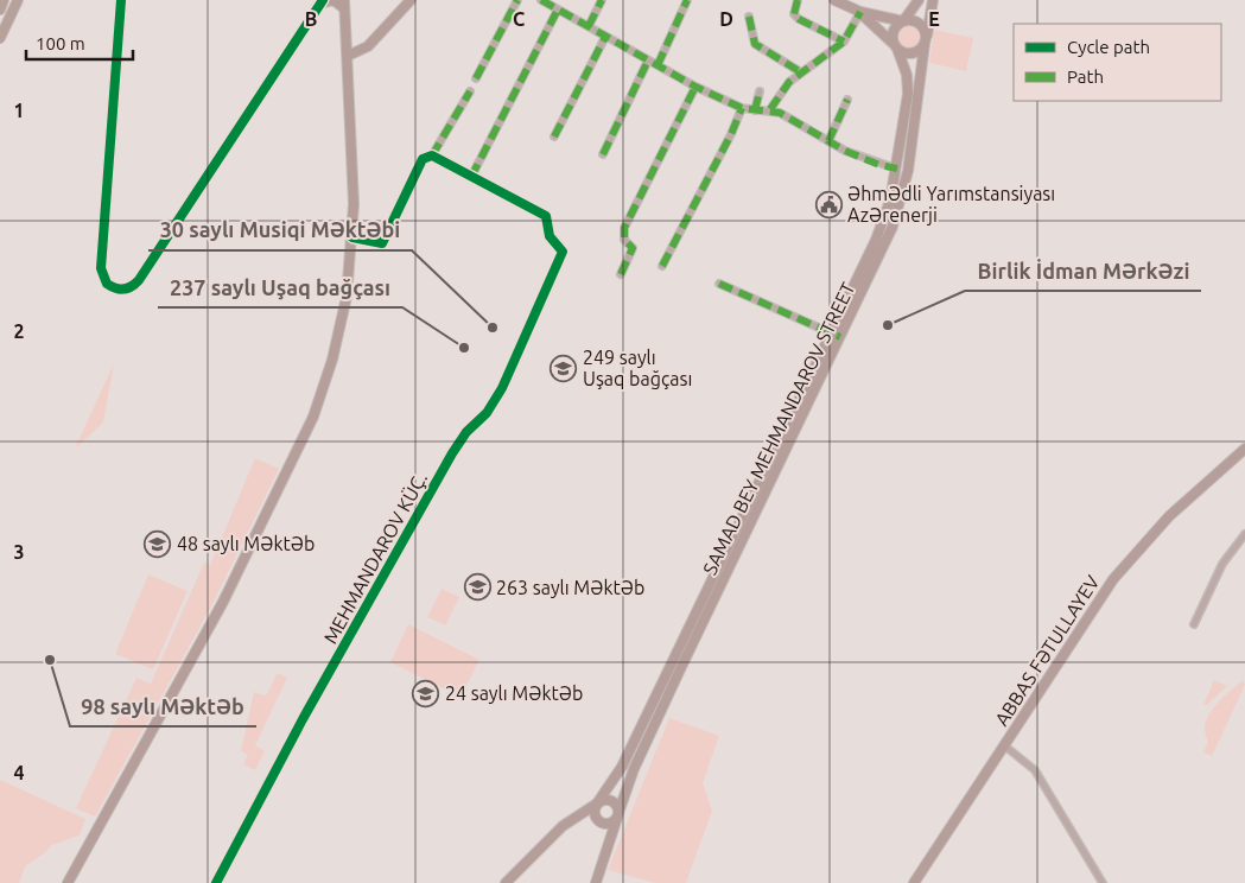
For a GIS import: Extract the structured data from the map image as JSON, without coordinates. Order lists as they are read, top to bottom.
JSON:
{
  "streets": {
    "main road": ["SAMAD BEY MEHMANDAROV STREET", "ABBAS FƏTULLAYEV"],
    "street": ["MEHMANDAROV KÜÇ."]
  },
  "places": {
    "public building": ["Əhmədli Yarımstansiyası Azərenerji"],
    "other": [
      "Birlik İdman Mərkəzi",
      "30 saylı Musiqi Məktəbi",
      "237 saylı Uşaq bağçası",
      "98 saylı Məktəb"
    ],
    "school or university": [
      "249 saylı Uşaq bağçası",
      "48 saylı Məktəb",
      "263 saylı Məktəb",
      "24 saylı Məktəb"
    ]
  },
  "legend": ["Cycle path", "Path"],
  "scale_bar": "100 m",
  "grid": {
    "columns": [
      "B",
      "C",
      "D",
      "E"
    ],
    "rows": [
      "1",
      "2",
      "3",
      "4"
    ]
  }
}
